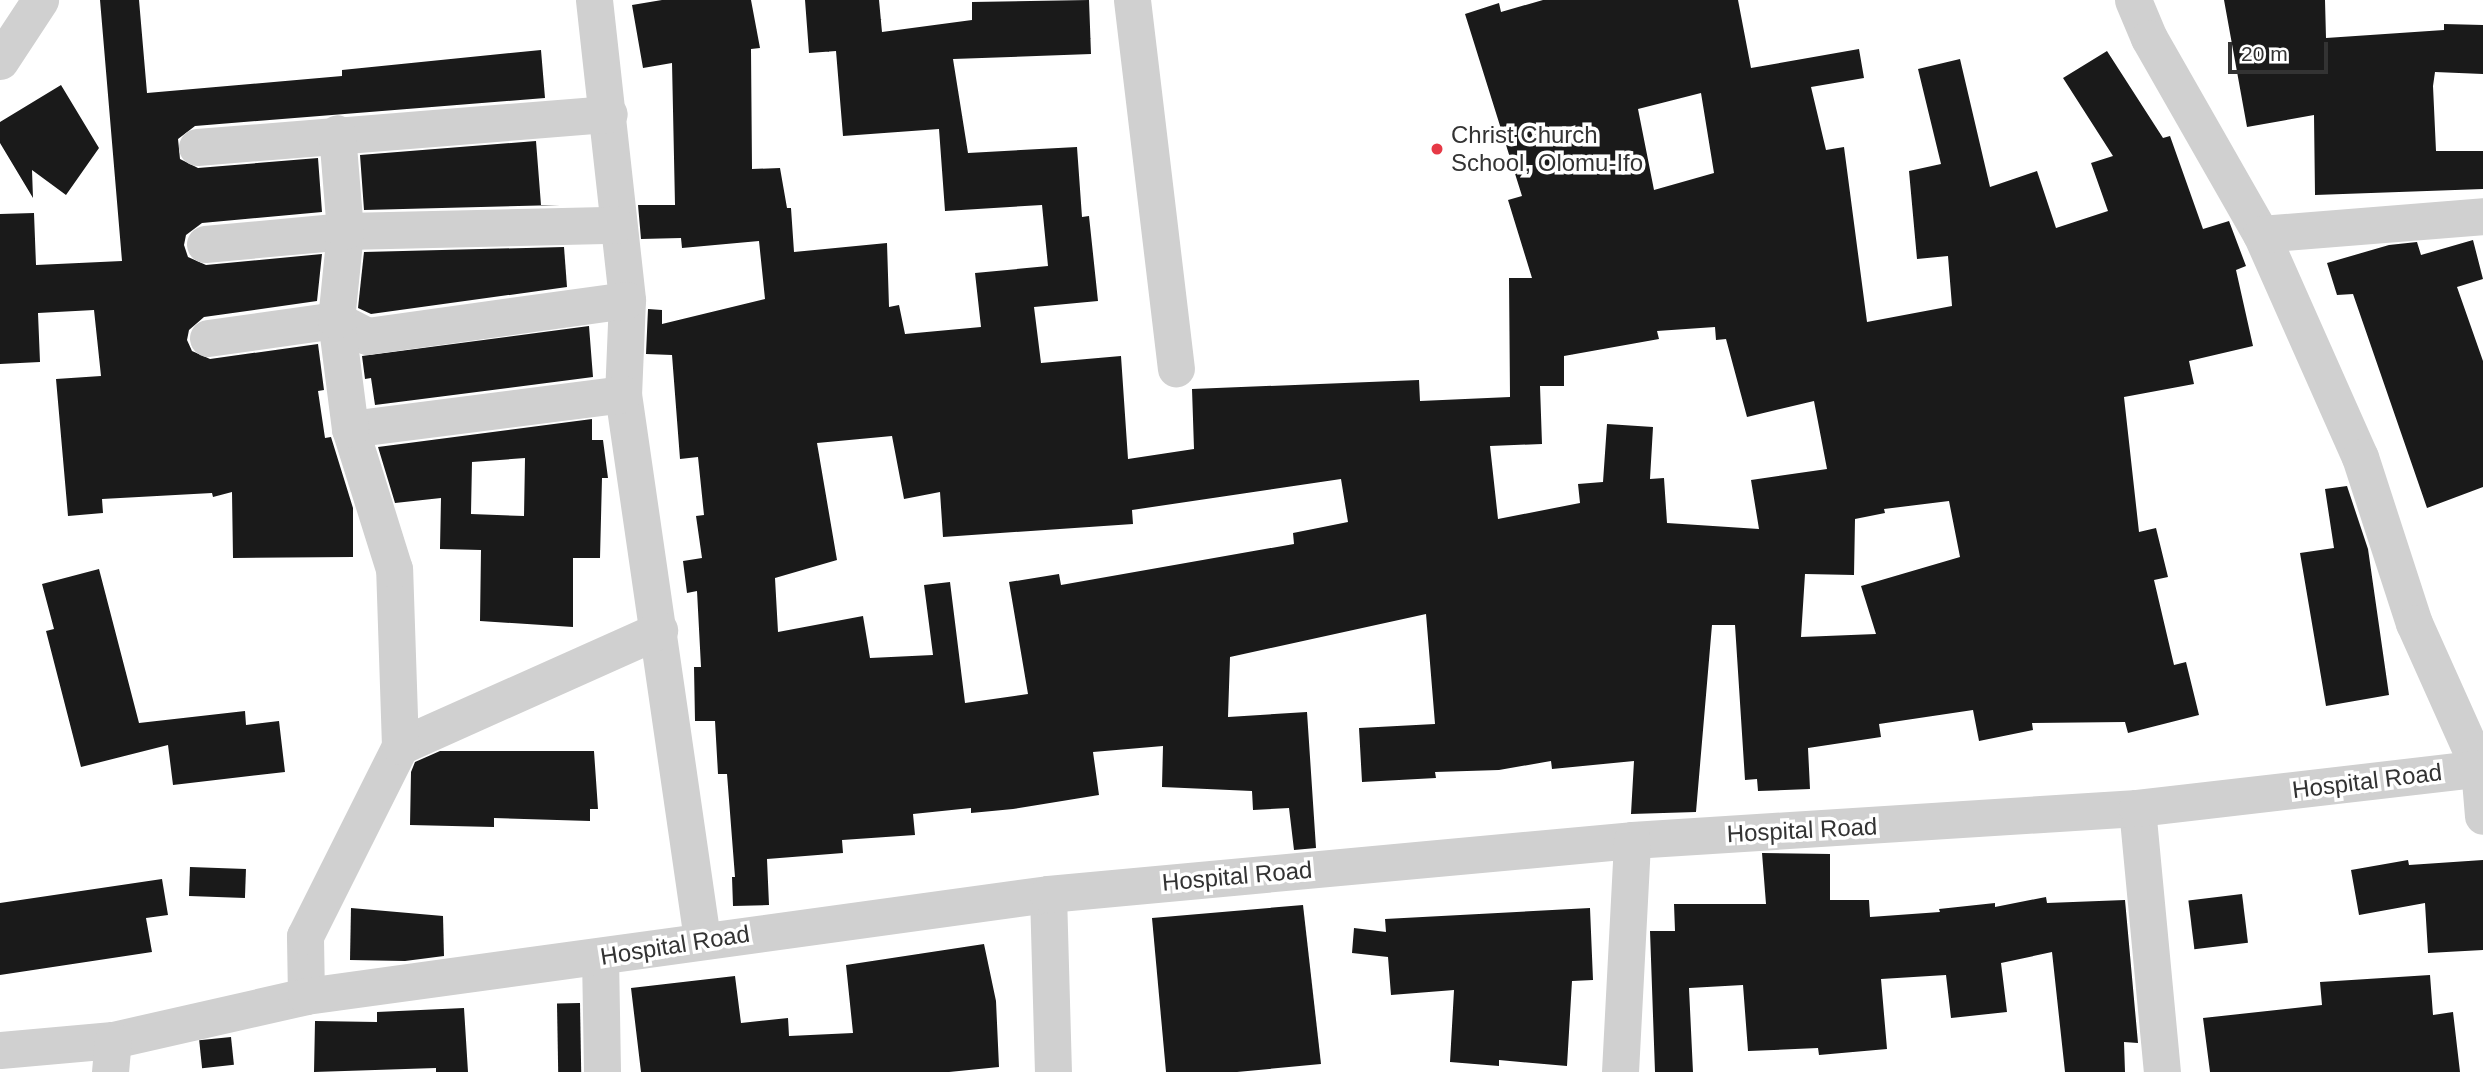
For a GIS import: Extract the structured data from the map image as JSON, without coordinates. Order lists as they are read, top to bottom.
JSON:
{
  "streets": {
    "street": ["Hospital Road"]
  },
  "places": ["Christ Church School, Olomu-Ifo"],
  "scale_bar": "20 m"
}
